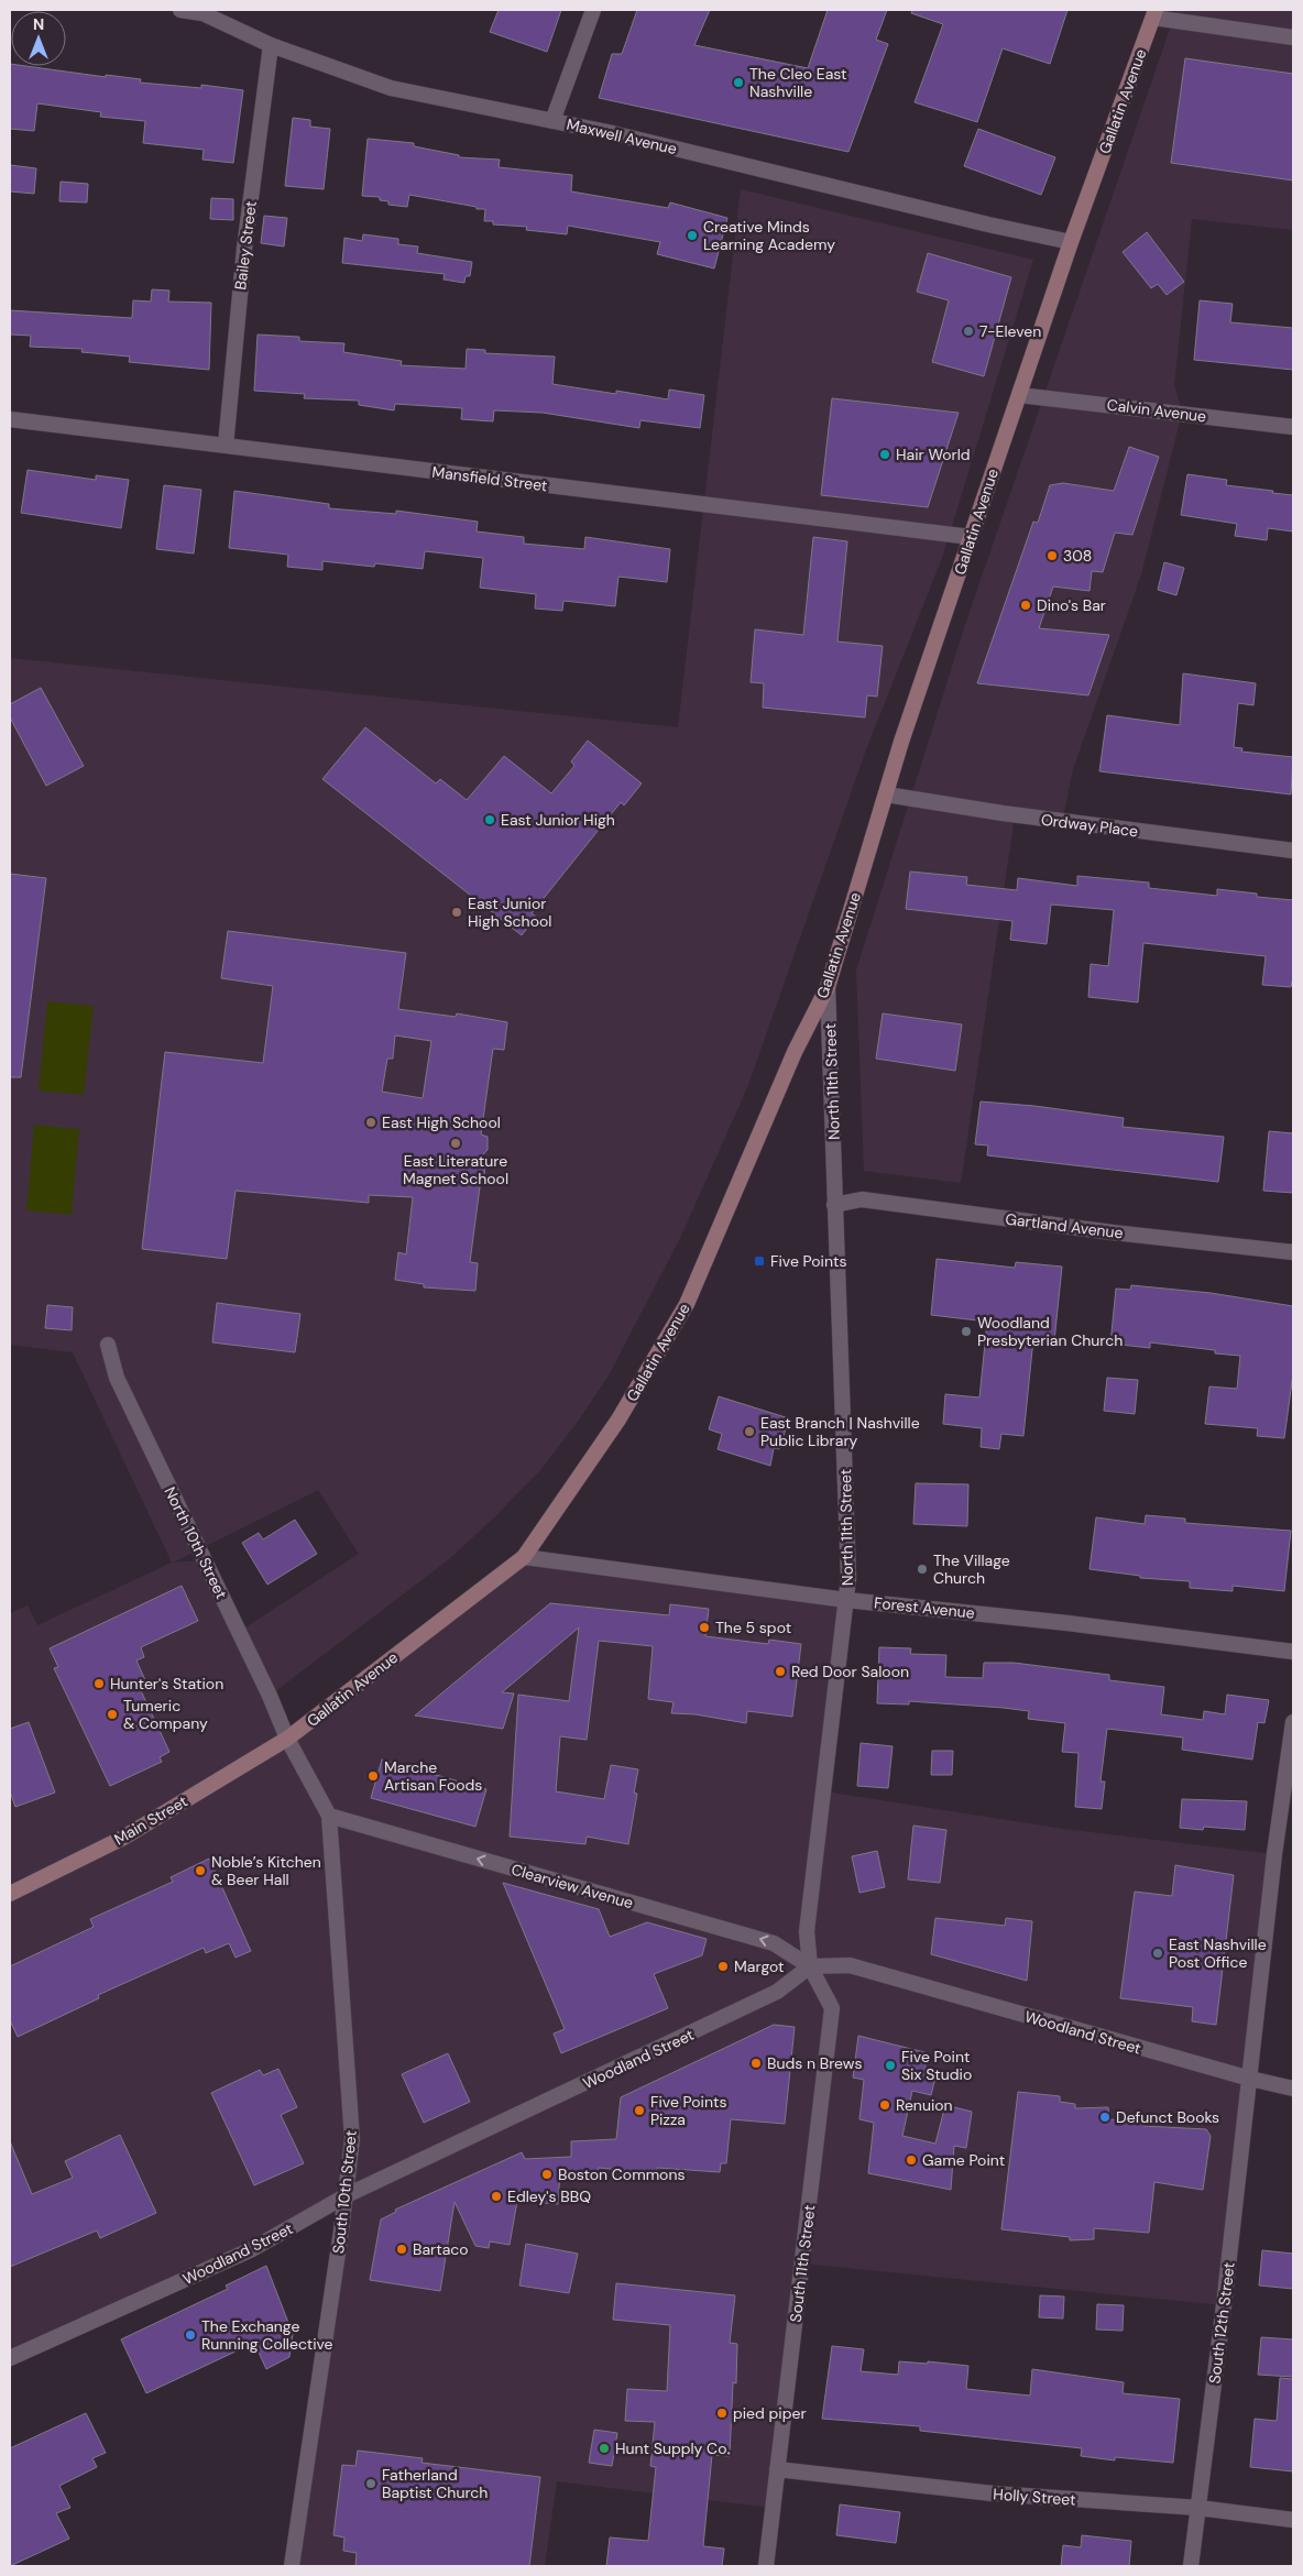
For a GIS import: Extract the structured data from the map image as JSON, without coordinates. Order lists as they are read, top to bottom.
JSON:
{
  "streets": {
    "main road": ["Gallatin Avenue", "Main Street"],
    "street": [
      "Maxwell Avenue",
      "Bailey Street",
      "Calvin Avenue",
      "Mansfield Street",
      "Ordway Place",
      "North 11th Street",
      "Gartland Avenue",
      "North 10th Street",
      "Forest Avenue",
      "Clearview Avenue",
      "Woodland Street",
      "South 10th Street",
      "South 11th Street",
      "South 12th Street",
      "Holly Street"
    ]
  },
  "crossings": [
    ["Gallatin Avenue", "Maxwell Avenue"],
    ["Gallatin Avenue", "Calvin Avenue"],
    ["Gallatin Avenue", "Mansfield Street"],
    ["Gallatin Avenue", "Ordway Place"],
    ["Gallatin Avenue", "North 11th Street"],
    ["Gallatin Avenue", "North 10th Street"],
    ["Gallatin Avenue", "Forest Avenue"],
    ["Gallatin Avenue", "Main Street"],
    ["Maxwell Avenue", "Bailey Street"],
    ["Bailey Street", "Mansfield Street"],
    ["North 11th Street", "Gartland Avenue"],
    ["North 11th Street", "Forest Avenue"],
    ["North 11th Street", "Clearview Avenue"],
    ["North 11th Street", "Woodland Street"],
    ["North 11th Street", "South 11th Street"],
    ["North 10th Street", "Main Street"],
    ["North 10th Street", "Clearview Avenue"],
    ["North 10th Street", "South 10th Street"],
    ["Clearview Avenue", "Woodland Street"],
    ["Clearview Avenue", "South 10th Street"],
    ["Clearview Avenue", "South 11th Street"],
    ["Woodland Street", "South 10th Street"],
    ["Woodland Street", "South 11th Street"],
    ["Woodland Street", "South 12th Street"],
    ["South 11th Street", "Holly Street"],
    ["South 12th Street", "Holly Street"]
  ],
  "one_way": ["Clearview Avenue"],
  "places": {
    "other": [
      "The Cleo East Nashville",
      "Creative Minds Learning Academy",
      "7-Eleven",
      "Hair World",
      "308",
      "Dino's Bar",
      "East Junior High",
      "East Junior High School",
      "East High School",
      "East Literature Magnet School",
      "Woodland Presbyterian Church",
      "East Branch | Nashville Public Library",
      "The Village Church",
      "The 5 spot",
      "Red Door Saloon",
      "Hunter's Station",
      "Tumeric & Company",
      "Marche Artisan Foods",
      "Noble’s Kitchen & Beer Hall",
      "East Nashville Post Office",
      "Margot",
      "Buds n Brews",
      "Five Point Six Studio",
      "Renuion",
      "Five Points Pizza",
      "Defunct Books",
      "Game Point",
      "Boston Commons",
      "Edley's BBQ",
      "Bartaco",
      "The Exchange Running Collective",
      "pied piper",
      "Hunt Supply Co.",
      "Fatherland Baptist Church"
    ],
    "transit": ["Five Points"]
  },
  "north": "top"
}
